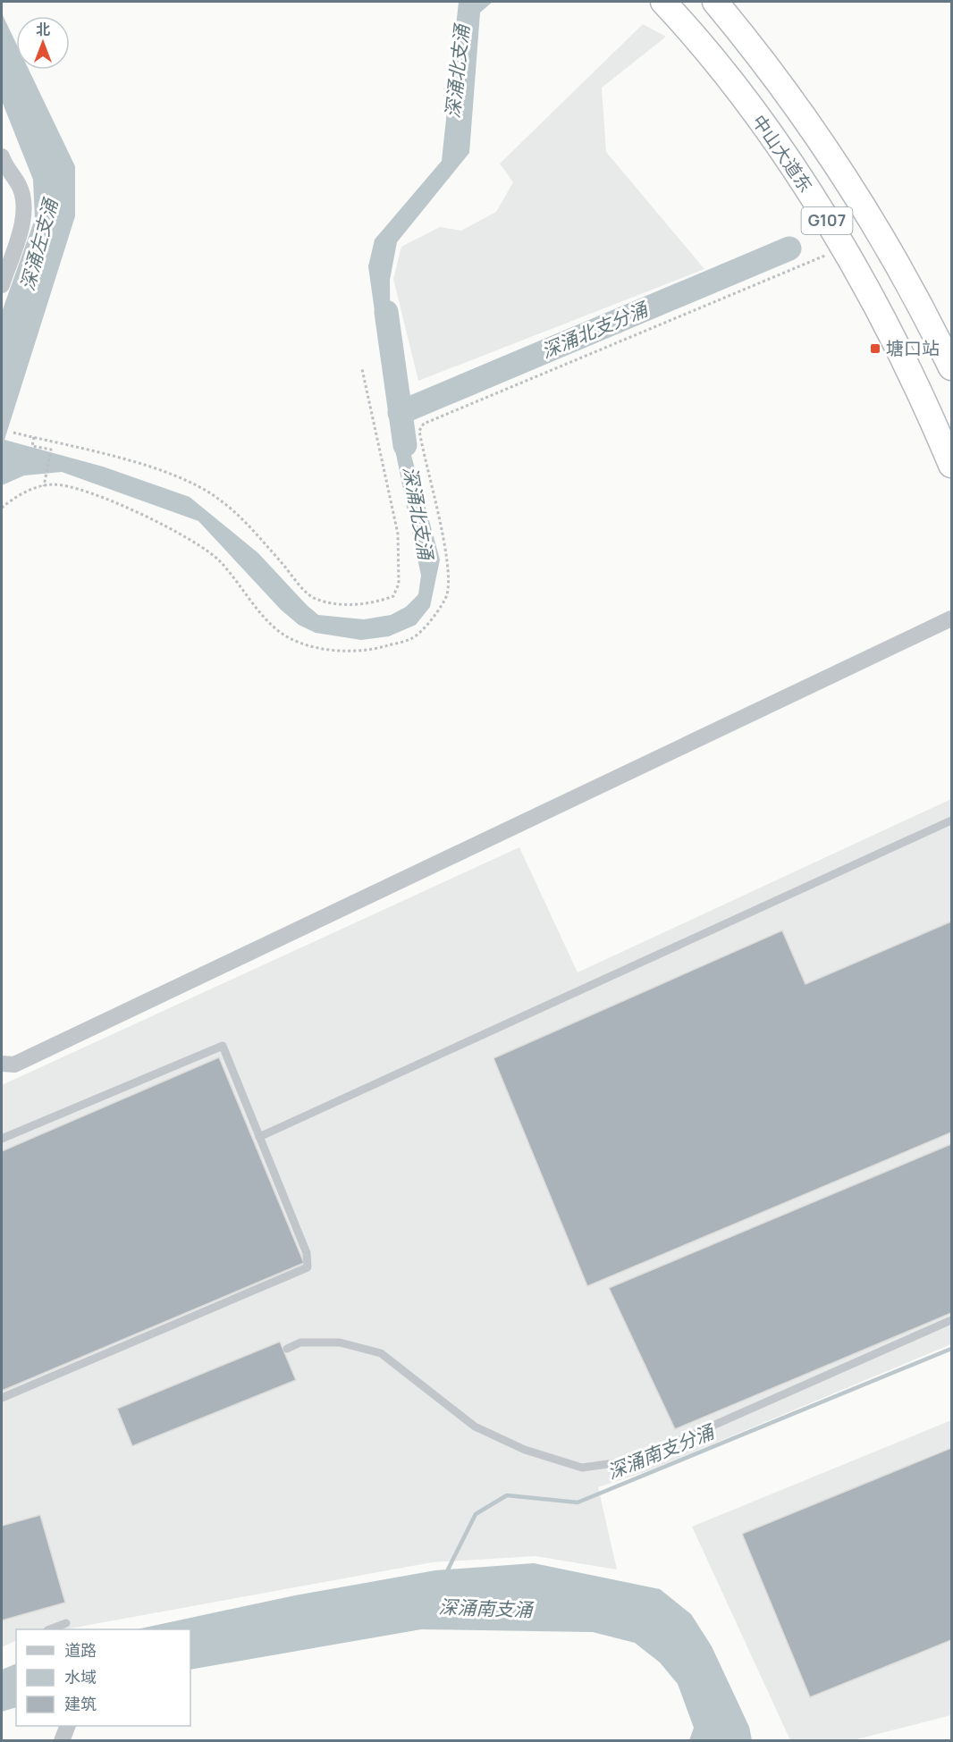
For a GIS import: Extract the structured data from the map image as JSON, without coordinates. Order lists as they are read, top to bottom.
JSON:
{
  "streets": {
    "highway": ["中山大道东", "G107"]
  },
  "water": [
    "深涌北支涌",
    "深涌左支涌",
    "深涌北支分涌",
    "深涌南支分涌",
    "深涌南支涌"
  ],
  "places": {
    "transit": ["塘口站"]
  },
  "legend": ["道路", "水域", "建筑"],
  "north": "top"
}
